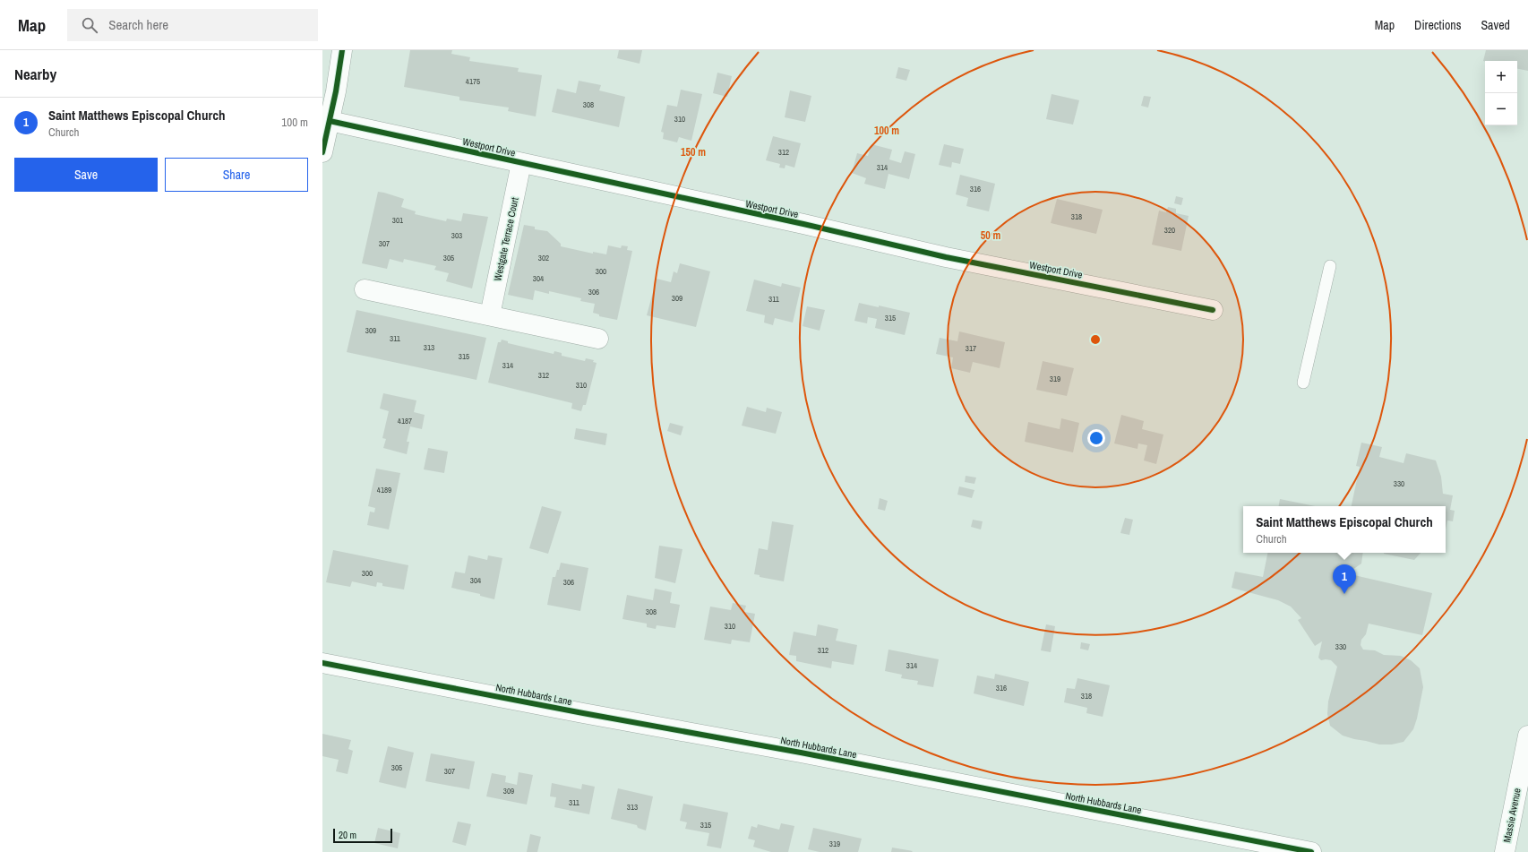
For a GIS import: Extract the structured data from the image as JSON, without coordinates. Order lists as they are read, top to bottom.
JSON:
{
  "streets": {
    "street": [
      "Westport Drive",
      "Westgate Terrace Court",
      "North Hubbards Lane",
      "Massie Avenue"
    ]
  },
  "crossings": [
    ["Westport Drive", "Westgate Terrace Court"]
  ],
  "house_numbers": [
    "4175",
    "308",
    "310",
    "312",
    "314",
    "316",
    "318",
    "301",
    "320",
    "303",
    "307",
    "305",
    "302",
    "300",
    "304",
    "306",
    "309",
    "311",
    "315",
    "309",
    "311",
    "313",
    "317",
    "315",
    "314",
    "312",
    "319",
    "310",
    "4187",
    "330",
    "4189",
    "300",
    "304",
    "306",
    "308",
    "310",
    "330",
    "312",
    "314",
    "316",
    "318",
    "305",
    "307",
    "309",
    "311",
    "313",
    "315",
    "319"
  ],
  "scale_bar": "20 m",
  "page": {
    "header": "Map",
    "search": "Search here",
    "nav": ["Map", "Directions", "Saved"],
    "heading": "Nearby",
    "map_buttons": ["+", "−"],
    "list": [
      {
        "mark": "1",
        "name": "Saint Matthews Episcopal Church",
        "note": "Church",
        "value": "100 m"
      }
    ],
    "buttons": ["Save", "Share"],
    "popup": ["Saint Matthews Episcopal Church", "Church"],
    "pins": "1",
    "scale": "20 m"
  },
  "rings": ["100 m", "150 m", "50 m"]
}
